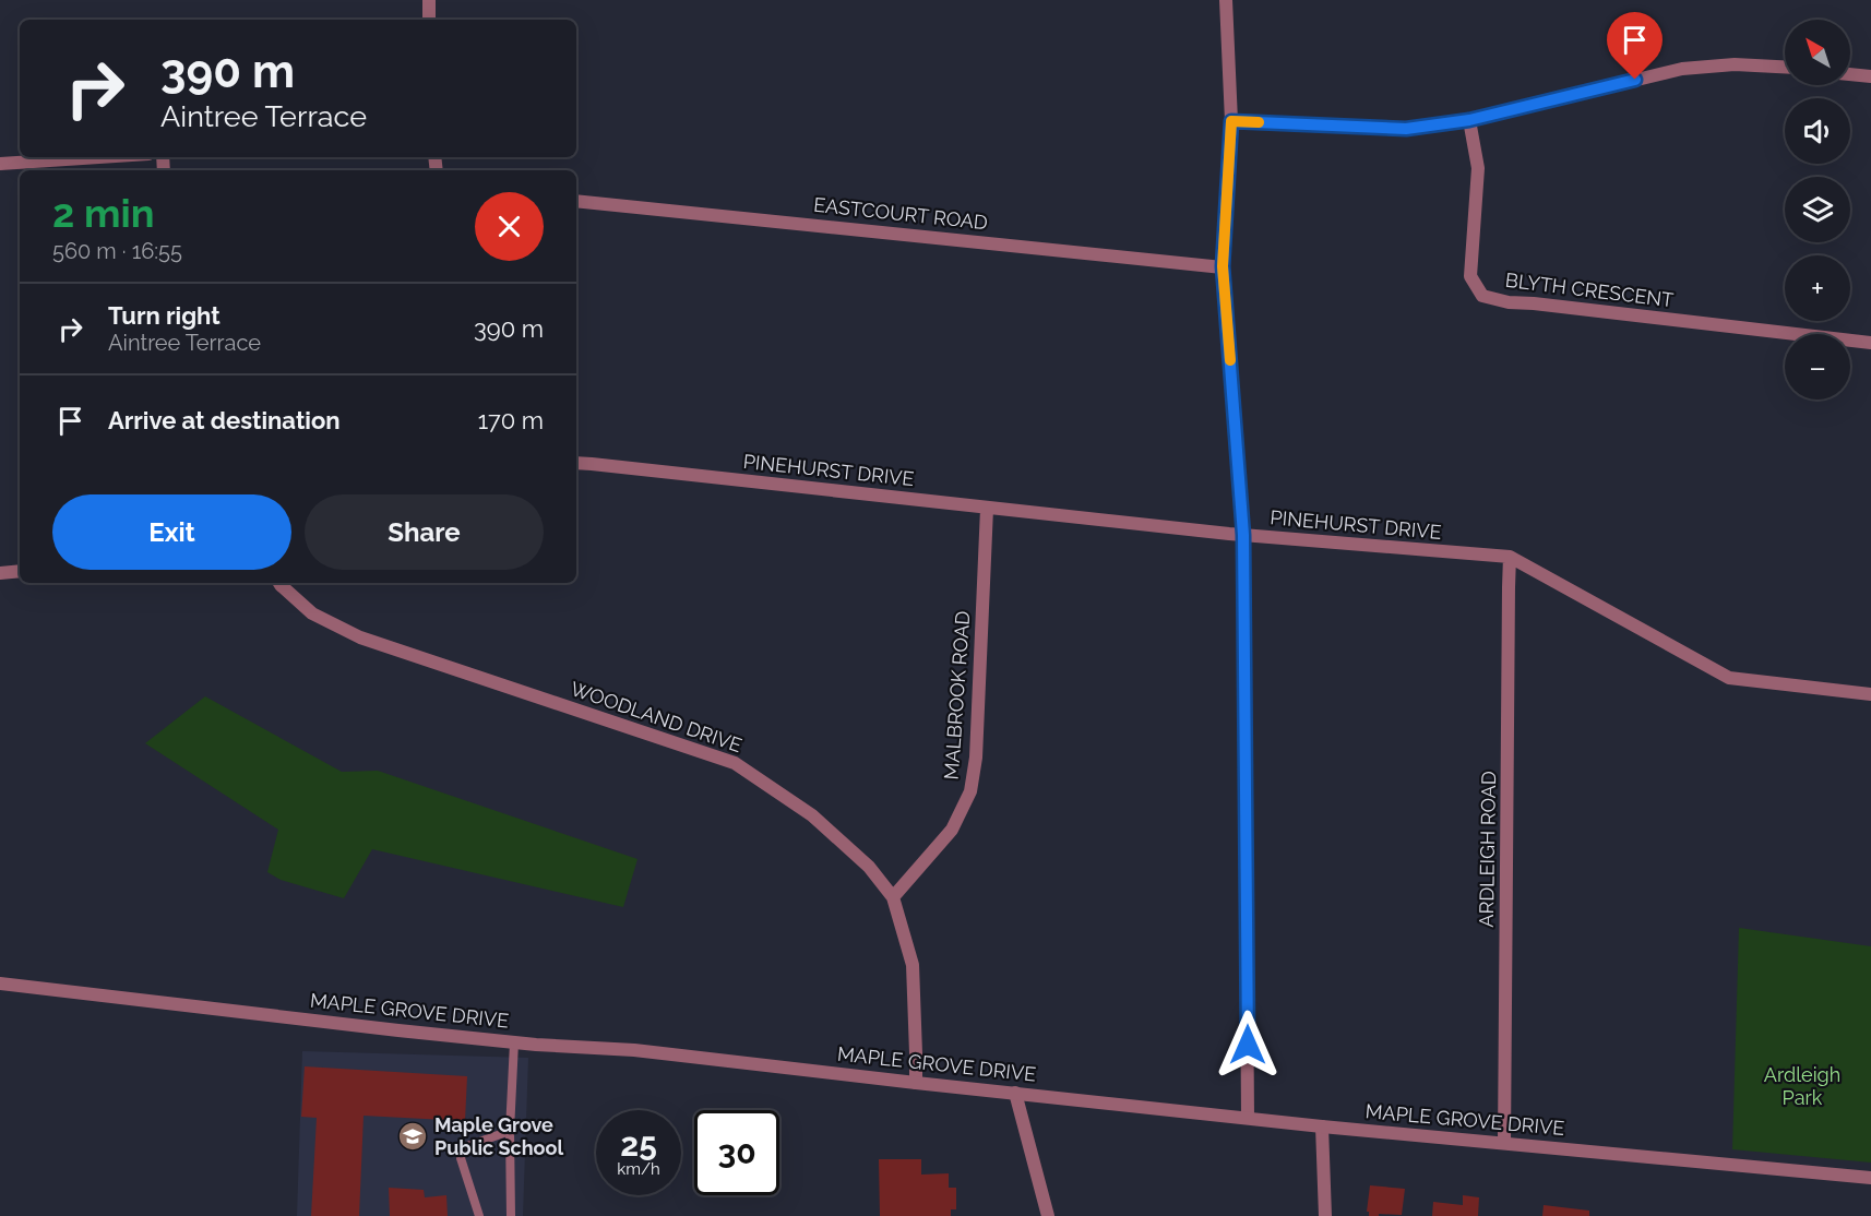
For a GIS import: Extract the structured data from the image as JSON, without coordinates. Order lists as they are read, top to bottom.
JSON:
{
  "streets": {
    "street": [
      "EASTCOURT ROAD",
      "BLYTH CRESCENT",
      "PINEHURST DRIVE",
      "MALBROOK ROAD",
      "WOODLAND DRIVE",
      "ARDLEIGH ROAD",
      "MAPLE GROVE DRIVE"
    ]
  },
  "crossings": [
    ["PINEHURST DRIVE", "MALBROOK ROAD"],
    ["PINEHURST DRIVE", "ARDLEIGH ROAD"],
    ["MALBROOK ROAD", "WOODLAND DRIVE"],
    ["WOODLAND DRIVE", "MAPLE GROVE DRIVE"],
    ["ARDLEIGH ROAD", "MAPLE GROVE DRIVE"]
  ],
  "parks": ["Ardleigh Park"],
  "places": {
    "school or university": ["Maple Grove Public School"]
  },
  "north": "top left",
  "page": {
    "map_buttons": ["+", "−"],
    "turn": ["390 m", "Aintree Terrace"],
    "heading": ["2 min", "560 m · 16:55"],
    "list": [
      {
        "name": "Turn right",
        "note": "Aintree Terrace",
        "value": "390 m"
      },
      {
        "name": "Arrive at destination",
        "value": "170 m"
      }
    ],
    "buttons": ["Exit", "Share"],
    "speed": "25 km/h",
    "limit": "30"
  }
}
